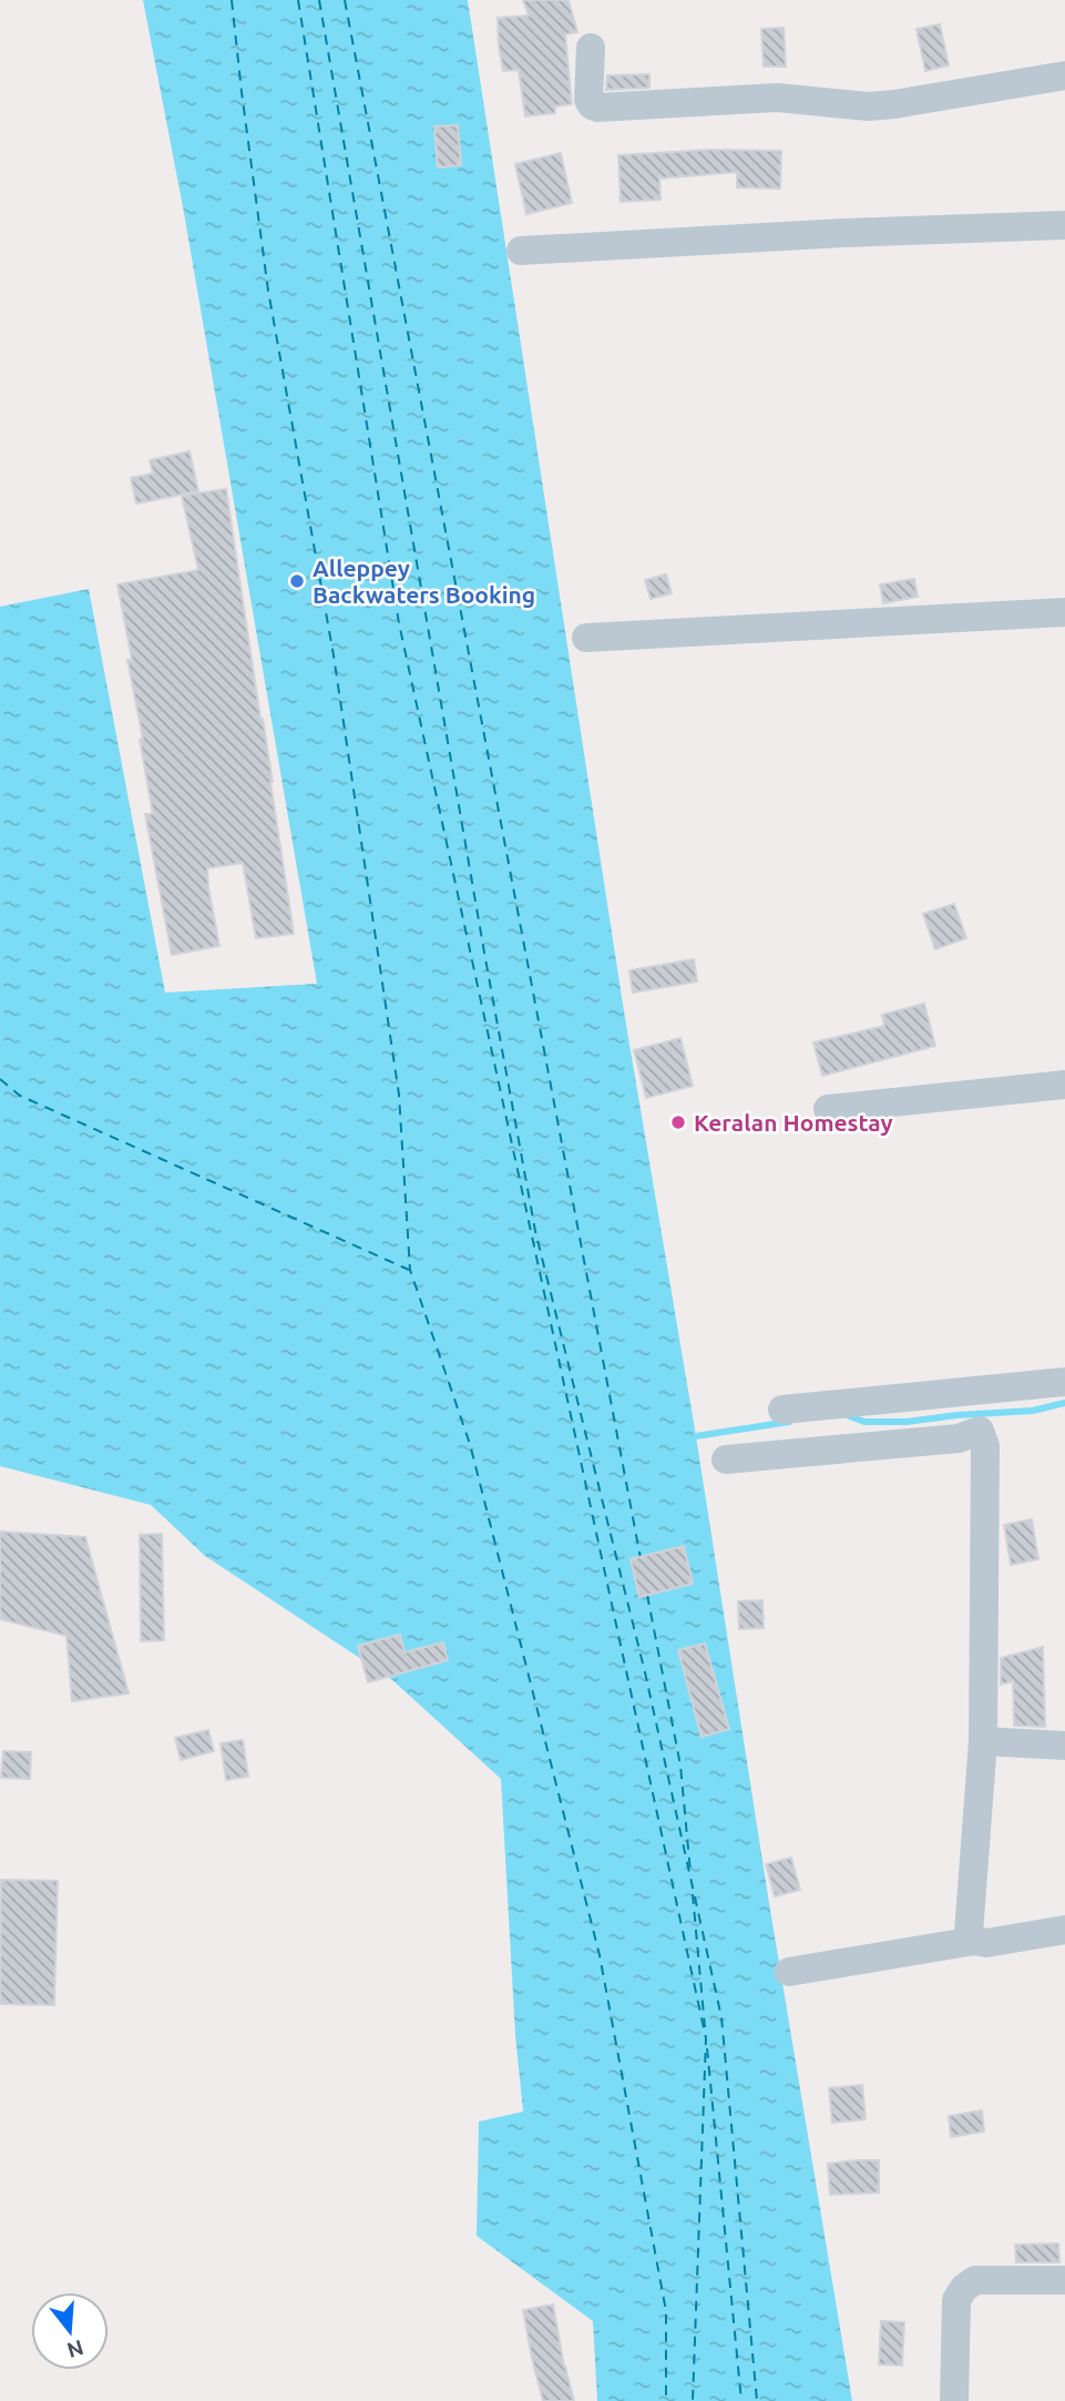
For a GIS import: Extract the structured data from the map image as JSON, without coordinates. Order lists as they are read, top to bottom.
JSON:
{
  "places": ["Alleppey Backwaters Booking", "Keralan Homestay"],
  "north": "bottom"
}
